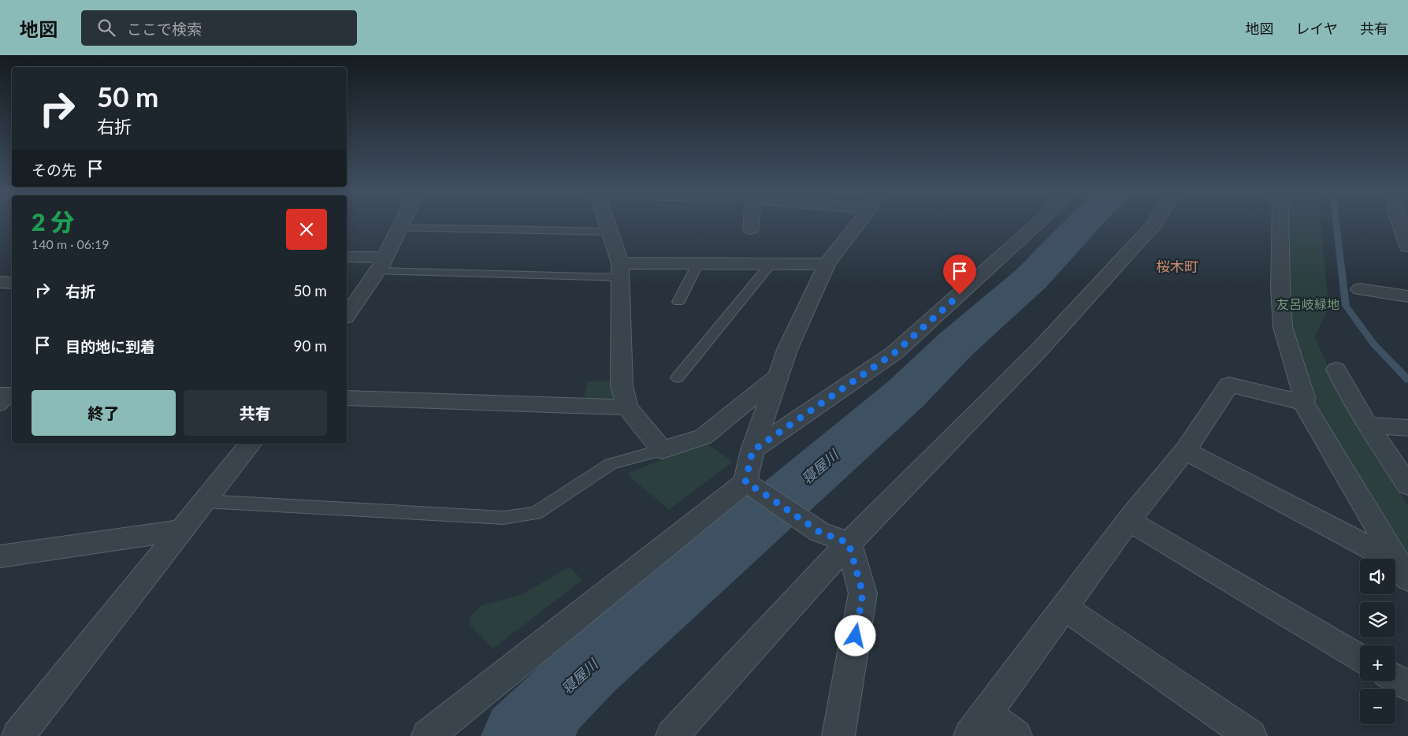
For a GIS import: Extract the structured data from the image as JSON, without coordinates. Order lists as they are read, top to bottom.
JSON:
{
  "districts": ["桜木町"],
  "water": ["寝屋川"],
  "parks": ["友呂岐緑地"],
  "page": {
    "header": "地図",
    "search": "ここで検索",
    "nav": ["地図", "レイヤ", "共有"],
    "turn": ["50 m", "右折"],
    "then": "その先",
    "heading": ["2 分", "140 m · 06:19"],
    "list": [
      {
        "name": "右折",
        "value": "50 m"
      },
      {
        "name": "目的地に到着",
        "value": "90 m"
      }
    ],
    "buttons": ["終了", "共有"],
    "map_buttons": ["+", "−"]
  }
}
